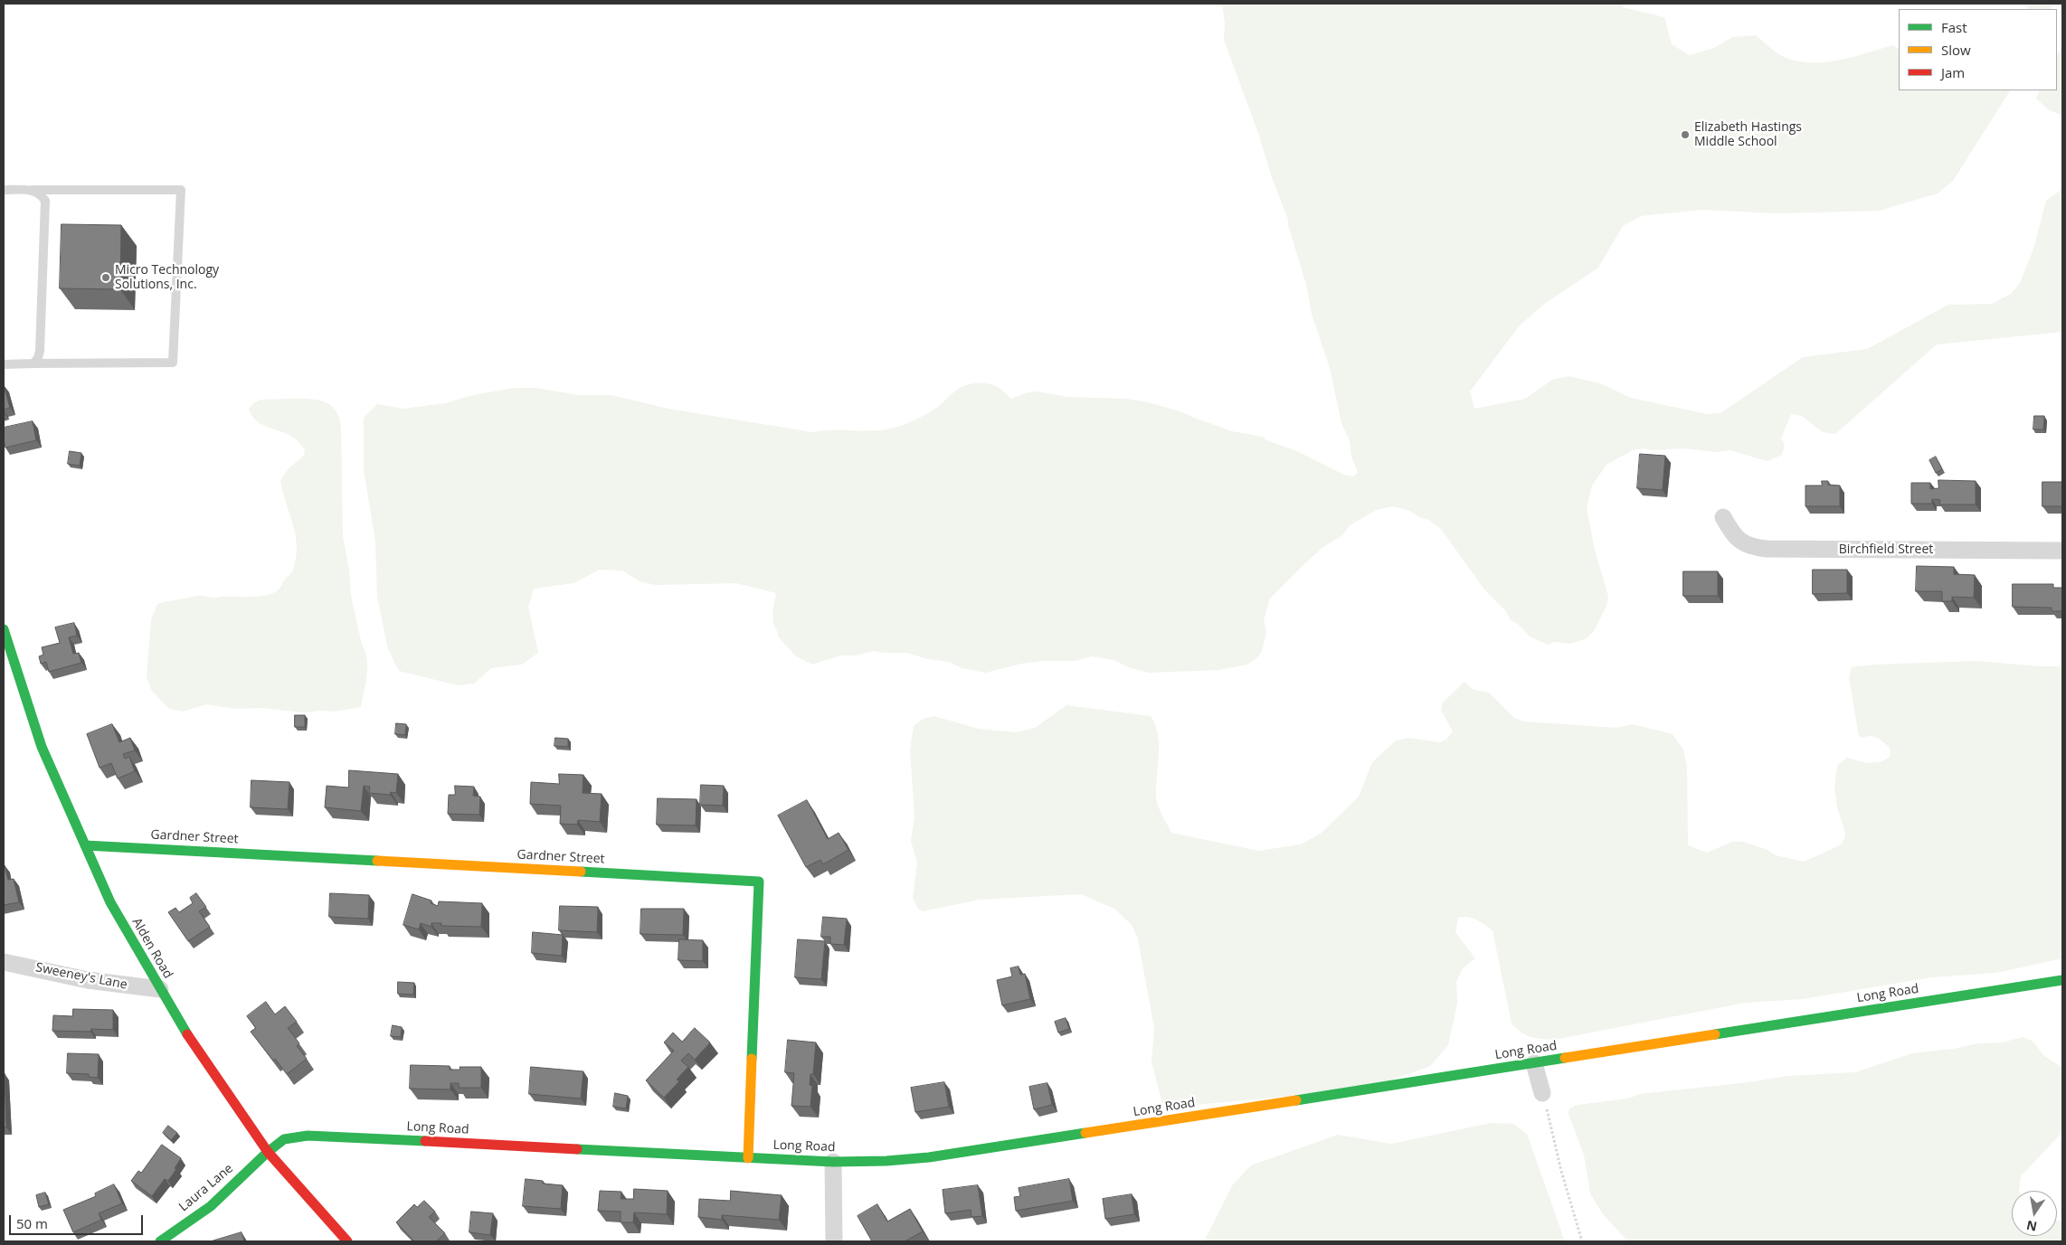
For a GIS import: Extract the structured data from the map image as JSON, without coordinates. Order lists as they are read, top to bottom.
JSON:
{
  "streets": {
    "street": [
      "Birchfield Street",
      "Gardner Street",
      "Alden Road",
      "Sweeney's Lane",
      "Long Road",
      "Laura Lane"
    ]
  },
  "crossings": [
    ["Gardner Street", "Alden Road"],
    ["Gardner Street", "Long Road"],
    ["Alden Road", "Sweeney's Lane"],
    ["Alden Road", "Long Road"],
    ["Alden Road", "Laura Lane"],
    ["Long Road", "Laura Lane"]
  ],
  "places": ["Elizabeth Hastings Middle School", "Micro Technology Solutions, Inc."],
  "legend": ["Fast", "Slow", "Jam"],
  "scale_bar": "50 m",
  "north": "bottom"
}
